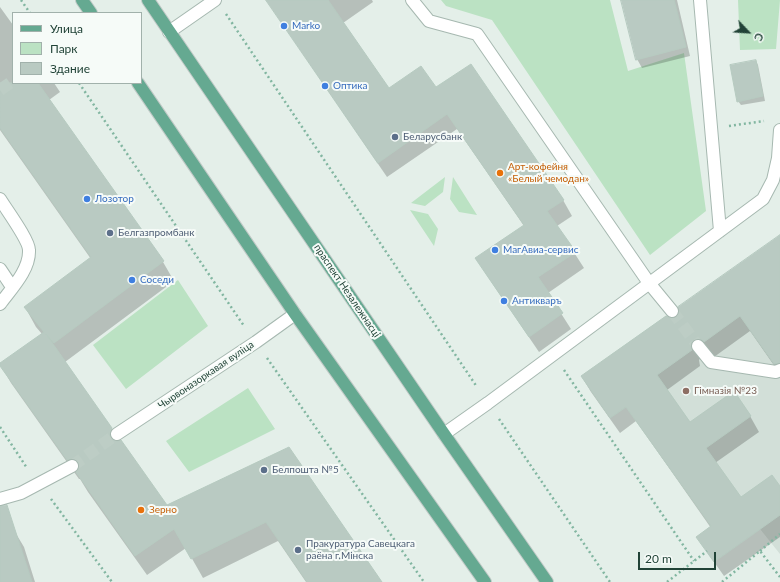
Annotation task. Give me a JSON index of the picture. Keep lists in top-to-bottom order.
{
  "streets": {
    "main road": ["праспект Незалежнасці"],
    "street": ["Чырвоназоркавая вуліца"]
  },
  "places": [
    "Marko",
    "Оптика",
    "Беларусбанк",
    "Арт-кофейня «Белый чемодан»",
    "Лозотор",
    "Белгазпромбанк",
    "МагАвиа-сервис",
    "Соседи",
    "Антикваръ",
    "Гімназія №23",
    "Белпошта №5",
    "Зерно",
    "Пракуратура Савецкага раёна г.Мінска"
  ],
  "legend": ["Улица", "Парк", "Здание"],
  "scale_bar": "20 m",
  "north": "bottom right"
}
